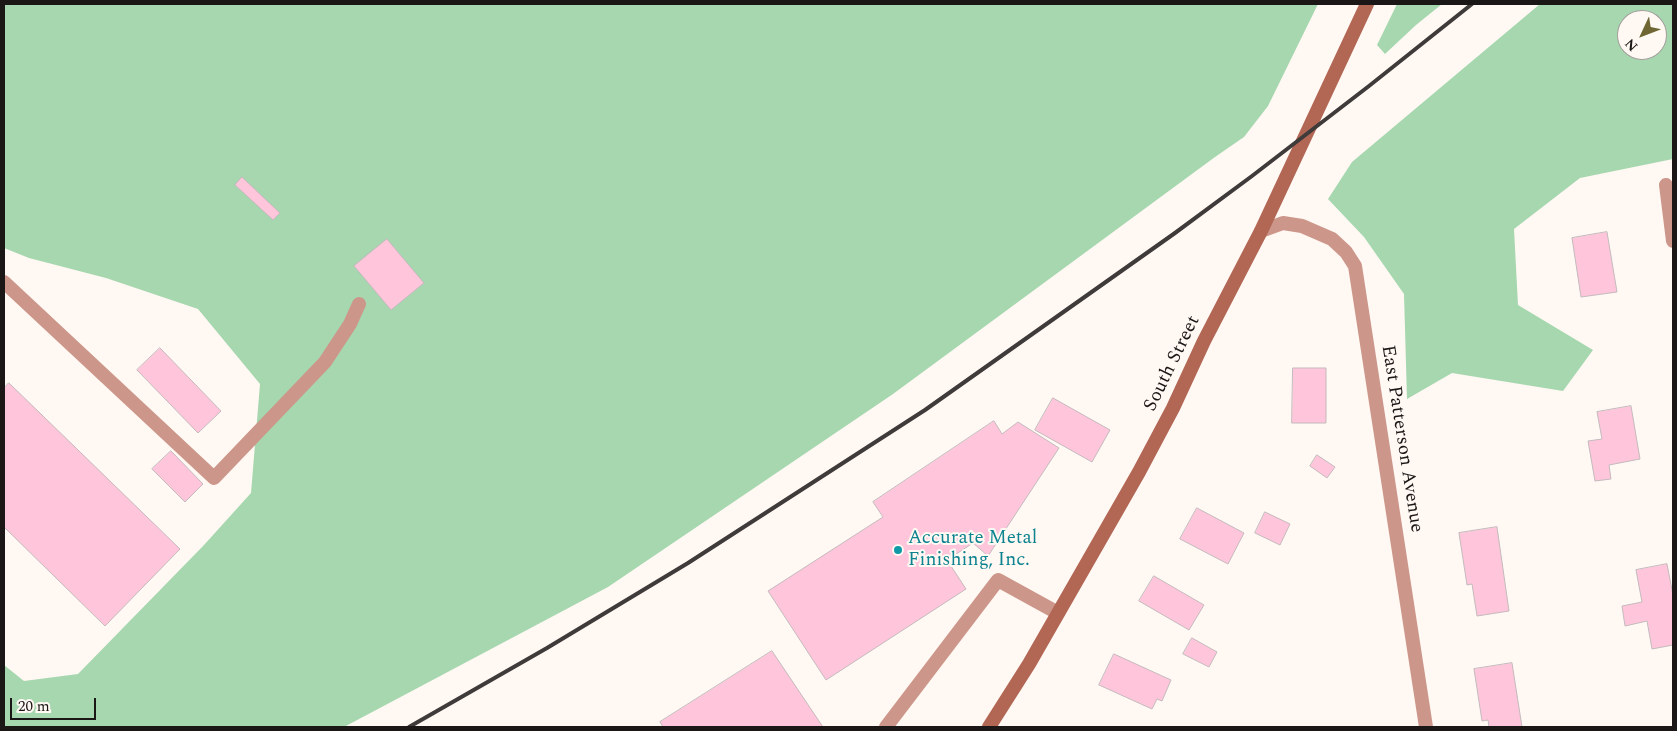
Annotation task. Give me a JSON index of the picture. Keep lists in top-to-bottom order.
{
  "streets": {
    "main road": ["South Street"],
    "street": ["East Patterson Avenue"]
  },
  "crossings": [
    ["South Street", "East Patterson Avenue"]
  ],
  "places": ["Accurate Metal Finishing, Inc."],
  "scale_bar": "20 m",
  "north": "bottom left"
}
